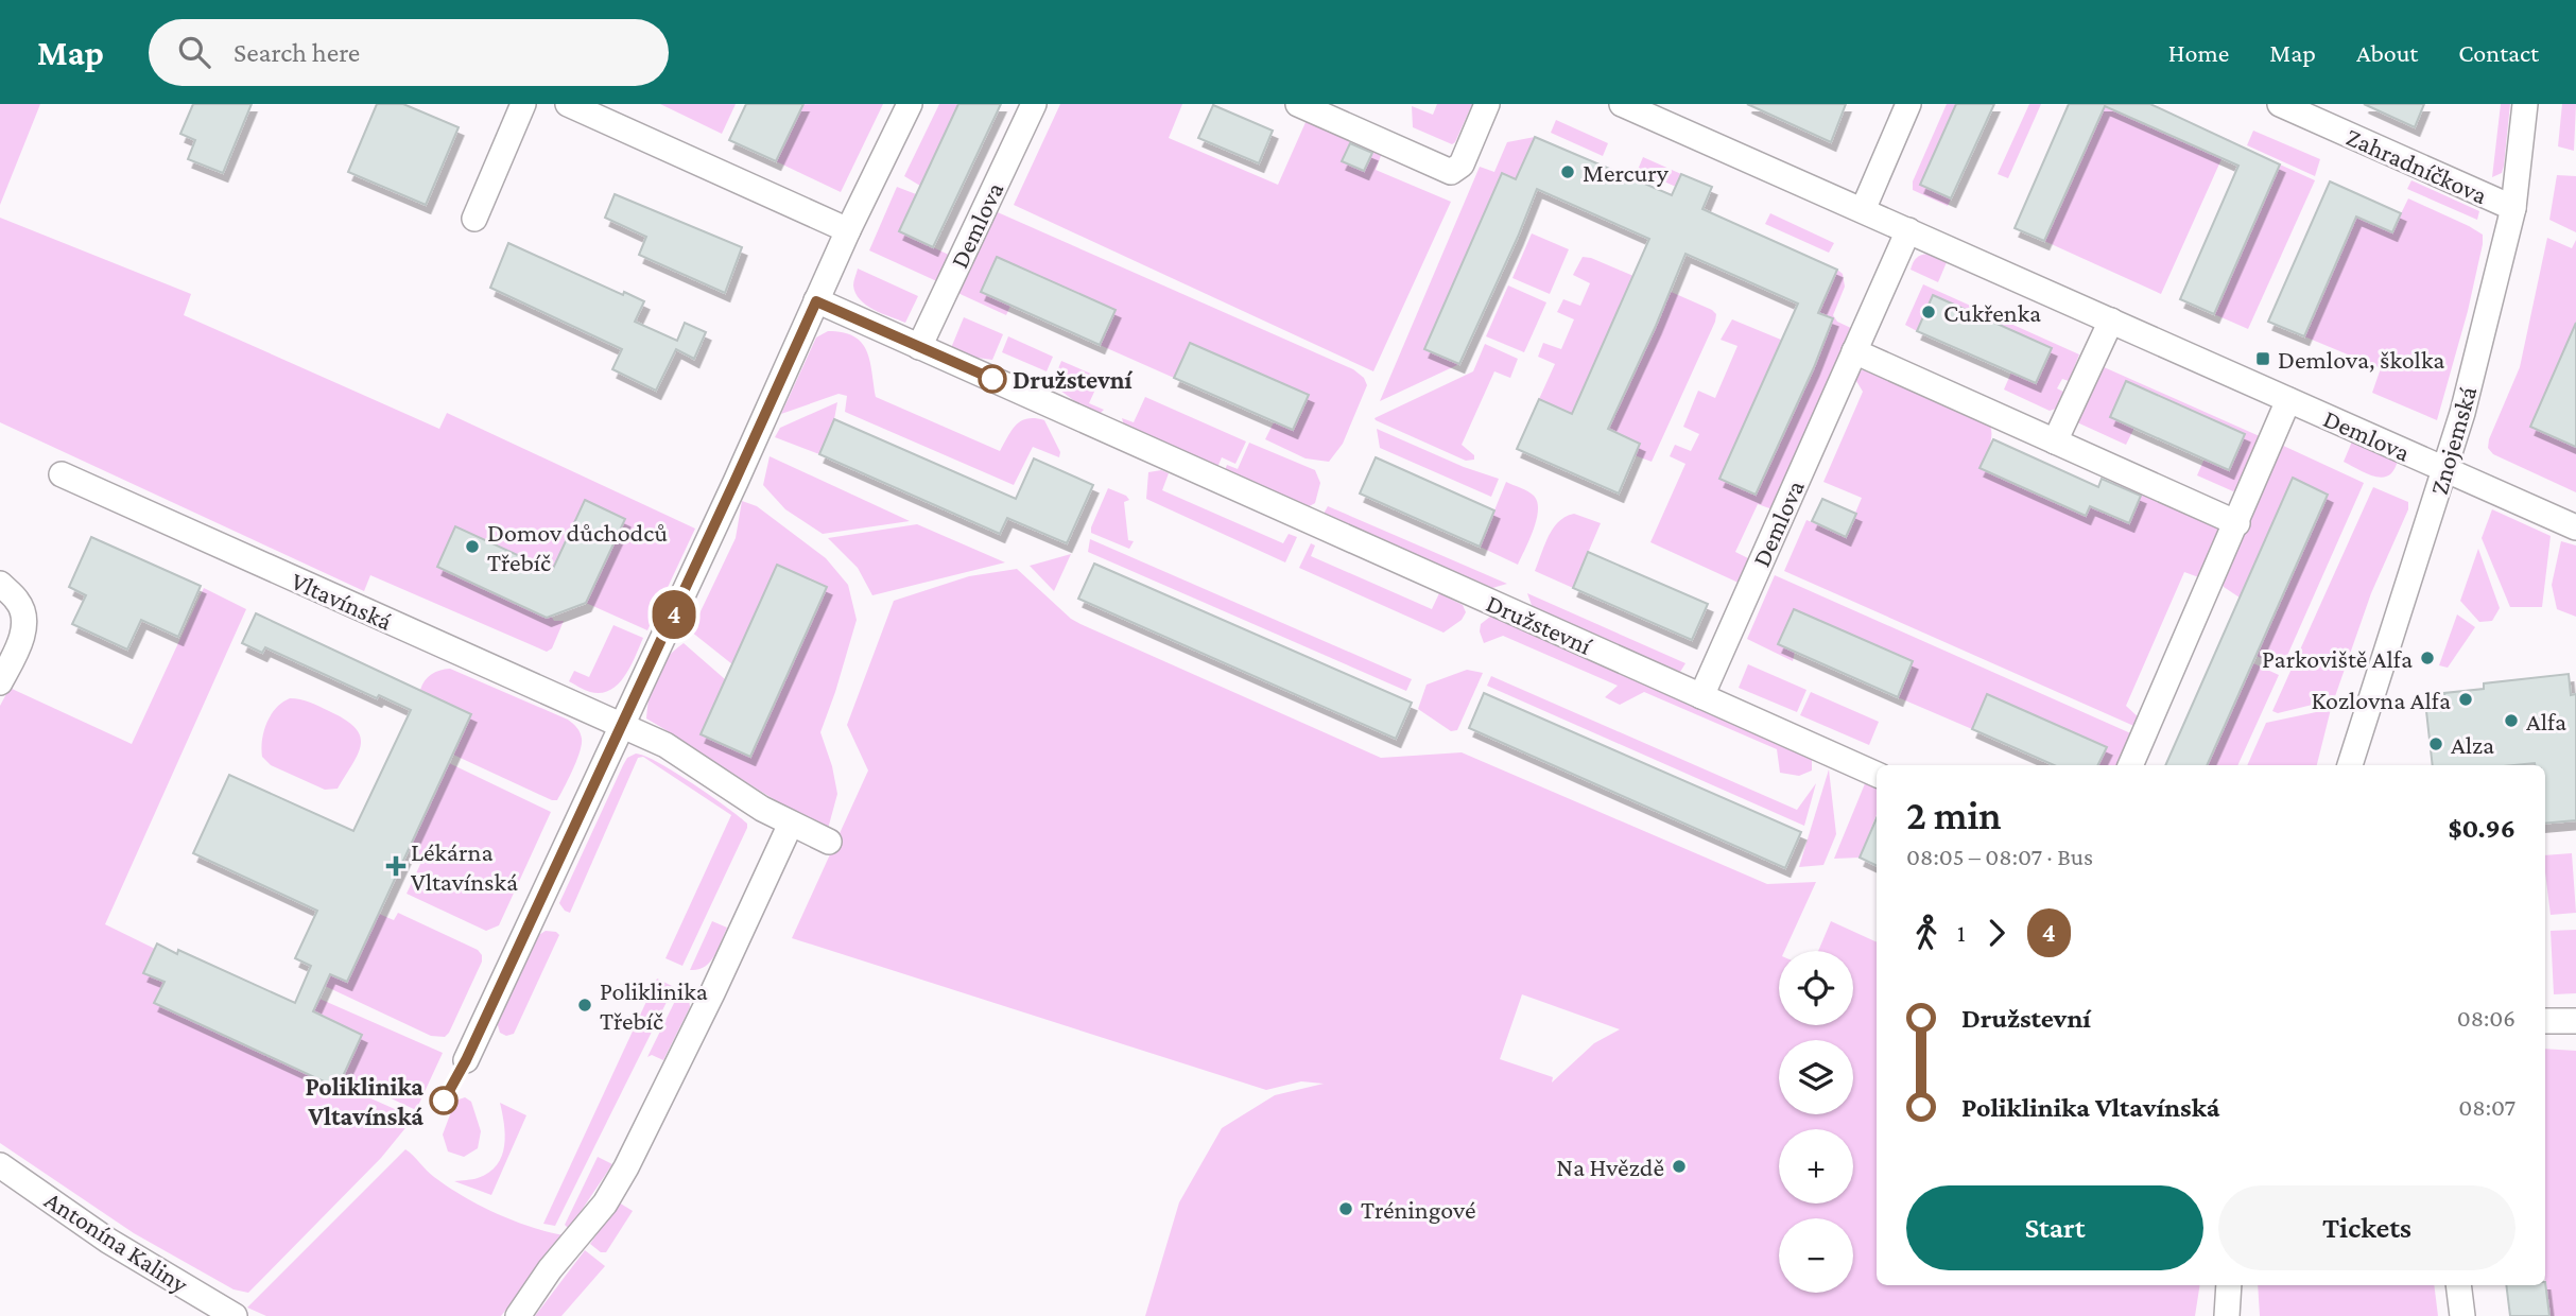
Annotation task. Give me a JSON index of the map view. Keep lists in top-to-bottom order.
{
  "streets": {
    "street": [
      "Zahradníčkova",
      "Demlova",
      "Znojemská",
      "Vltavínská",
      "Družstevní",
      "Antonína Kaliny"
    ]
  },
  "crossings": [
    ["Zahradníčkova", "Znojemská"],
    ["Demlova", "Znojemská"],
    ["Demlova", "Družstevní"]
  ],
  "places": {
    "other": [
      "Mercury",
      "Cukřenka",
      "Družstevní",
      "Domov důchodců Třebíč",
      "Parkoviště Alfa",
      "Kozlovna Alfa",
      "Alfa",
      "Alza",
      "Poliklinika Třebíč",
      "Poliklinika Vltavínská",
      "Na Hvězdě",
      "Tréningové"
    ],
    "transit": ["Demlova, školka"],
    "health": ["Lékárna Vltavínská"]
  },
  "lines": ["bus line 4"],
  "page": {
    "header": "Map",
    "search": "Search here",
    "nav": [
      "Home",
      "Map",
      "About",
      "Contact"
    ],
    "on_map": "4",
    "heading": ["2 min", "08:05 – 08:07 · Bus", "$0.96"],
    "legs": ["1", "4"],
    "map_buttons": ["+", "−"],
    "list": [
      {
        "name": "Družstevní",
        "value": "08:06"
      },
      {
        "name": "Poliklinika Vltavínská",
        "value": "08:07"
      }
    ],
    "buttons": ["Start", "Tickets"]
  }
}
